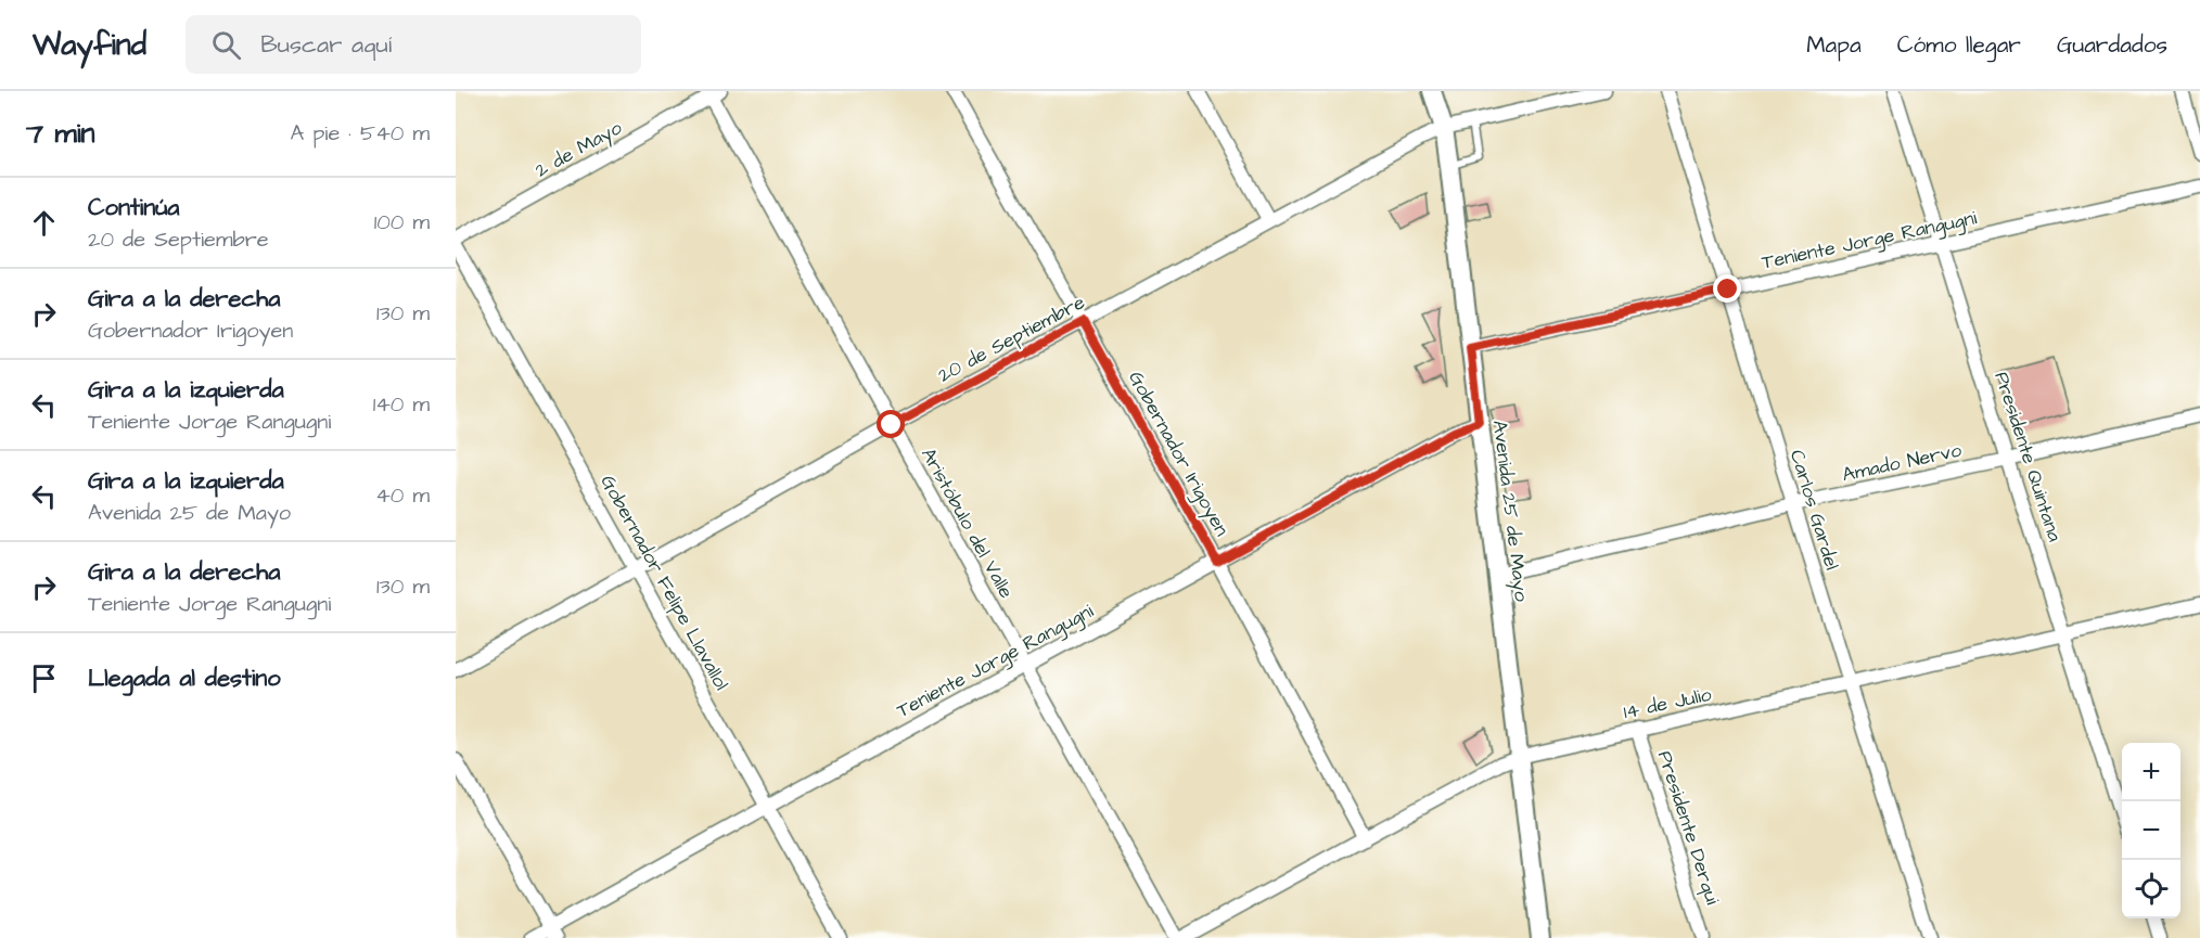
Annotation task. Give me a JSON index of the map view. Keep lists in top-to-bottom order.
{
  "streets": {
    "main road": ["Avenida 25 de Mayo"],
    "street": [
      "2 de Mayo",
      "Teniente Jorge Rangugni",
      "20 de Septiembre",
      "Gobernador Irigoyen",
      "Presidente Quintana",
      "Amado Nervo",
      "Carlos Gardel",
      "Aristóbulo del Valle",
      "Gobernador Felipe Llavallol",
      "14 de Julio",
      "Presidente Derqui"
    ]
  },
  "crossings": [
    ["2 de Mayo", "Aristóbulo del Valle"],
    ["Teniente Jorge Rangugni", "Gobernador Irigoyen"],
    ["Teniente Jorge Rangugni", "Presidente Quintana"],
    ["Teniente Jorge Rangugni", "Carlos Gardel"],
    ["Teniente Jorge Rangugni", "Avenida 25 de Mayo"],
    ["Teniente Jorge Rangugni", "Aristóbulo del Valle"],
    ["Teniente Jorge Rangugni", "Gobernador Felipe Llavallol"],
    ["20 de Septiembre", "Gobernador Irigoyen"],
    ["20 de Septiembre", "Avenida 25 de Mayo"],
    ["20 de Septiembre", "Aristóbulo del Valle"],
    ["20 de Septiembre", "Gobernador Felipe Llavallol"],
    ["Gobernador Irigoyen", "14 de Julio"],
    ["Presidente Quintana", "Amado Nervo"],
    ["Presidente Quintana", "14 de Julio"],
    ["Amado Nervo", "Carlos Gardel"],
    ["Amado Nervo", "Avenida 25 de Mayo"],
    ["Carlos Gardel", "14 de Julio"],
    ["Avenida 25 de Mayo", "14 de Julio"],
    ["14 de Julio", "Presidente Derqui"]
  ],
  "page": {
    "header": "Wayfind",
    "search": "Buscar aquí",
    "nav": ["Mapa", "Cómo llegar", "Guardados"],
    "heading": ["7 min", "A pie · 540 m"],
    "list": [
      ["Continúa", "20 de Septiembre", "100 m"],
      ["Gira a la derecha", "Gobernador Irigoyen", "130 m"],
      ["Gira a la izquierda", "Teniente Jorge Rangugni", "140 m"],
      ["Gira a la izquierda", "Avenida 25 de Mayo", "40 m"],
      ["Gira a la derecha", "Teniente Jorge Rangugni", "130 m"],
      "Llegada al destino"
    ],
    "map_buttons": ["+", "−"]
  }
}
